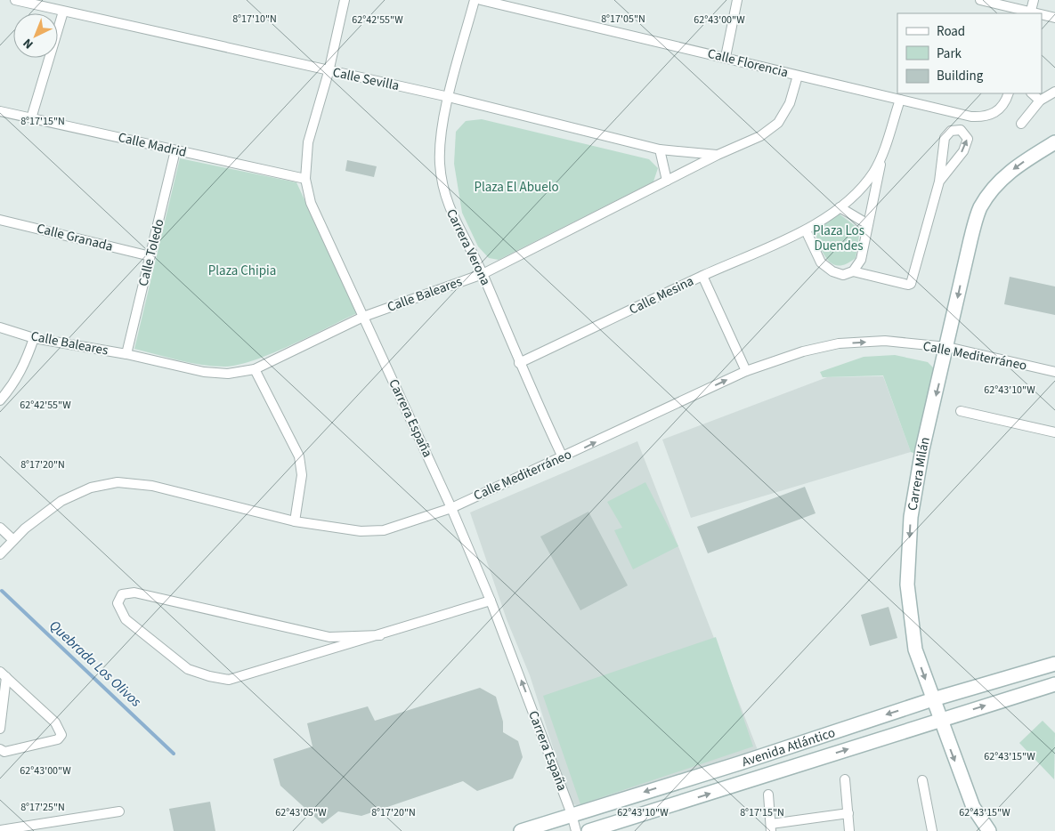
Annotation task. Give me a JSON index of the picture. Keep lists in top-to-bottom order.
{
  "streets": {
    "main road": ["Carrera Milán", "Avenida Atlántico"],
    "street": [
      "Calle Florencia",
      "Calle Sevilla",
      "Calle Madrid",
      "Calle Granada",
      "Carrera Verona",
      "Calle Toledo",
      "Calle Baleares",
      "Calle Mesina",
      "Calle Mediterráneo",
      "Carrera España"
    ]
  },
  "crossings": [
    ["Calle Florencia", "Calle Baleares"],
    ["Calle Florencia", "Calle Mesina"],
    ["Calle Sevilla", "Carrera Verona"],
    ["Calle Sevilla", "Calle Baleares"],
    ["Calle Sevilla", "Carrera España"],
    ["Calle Madrid", "Calle Toledo"],
    ["Calle Madrid", "Carrera España"],
    ["Calle Granada", "Calle Toledo"],
    ["Carrera Verona", "Calle Baleares"],
    ["Carrera Verona", "Calle Mesina"],
    ["Carrera Verona", "Calle Mediterráneo"],
    ["Calle Toledo", "Calle Baleares"],
    ["Calle Baleares", "Carrera España"],
    ["Calle Mediterráneo", "Carrera España"],
    ["Calle Mediterráneo", "Carrera Milán"],
    ["Carrera España", "Avenida Atlántico"],
    ["Carrera Milán", "Avenida Atlántico"]
  ],
  "one_way": ["Calle Mediterráneo", "Carrera Milán"],
  "water": ["Quebrada Los Olivos"],
  "parks": ["Plaza El Abuelo", "Plaza Los Duendes", "Plaza Chipia"],
  "legend": ["Road", "Park", "Building"],
  "north": "bottom left",
  "coordinates": [
    "8°17'10\"N",
    "8°17'05\"N",
    "62°42'55\"W",
    "62°43'00\"W",
    "8°17'15\"N",
    "62°43'10\"W",
    "8°17'20\"N",
    "62°43'15\"W",
    "8°17'25\"N",
    "62°43'05\"W"
  ]
}
